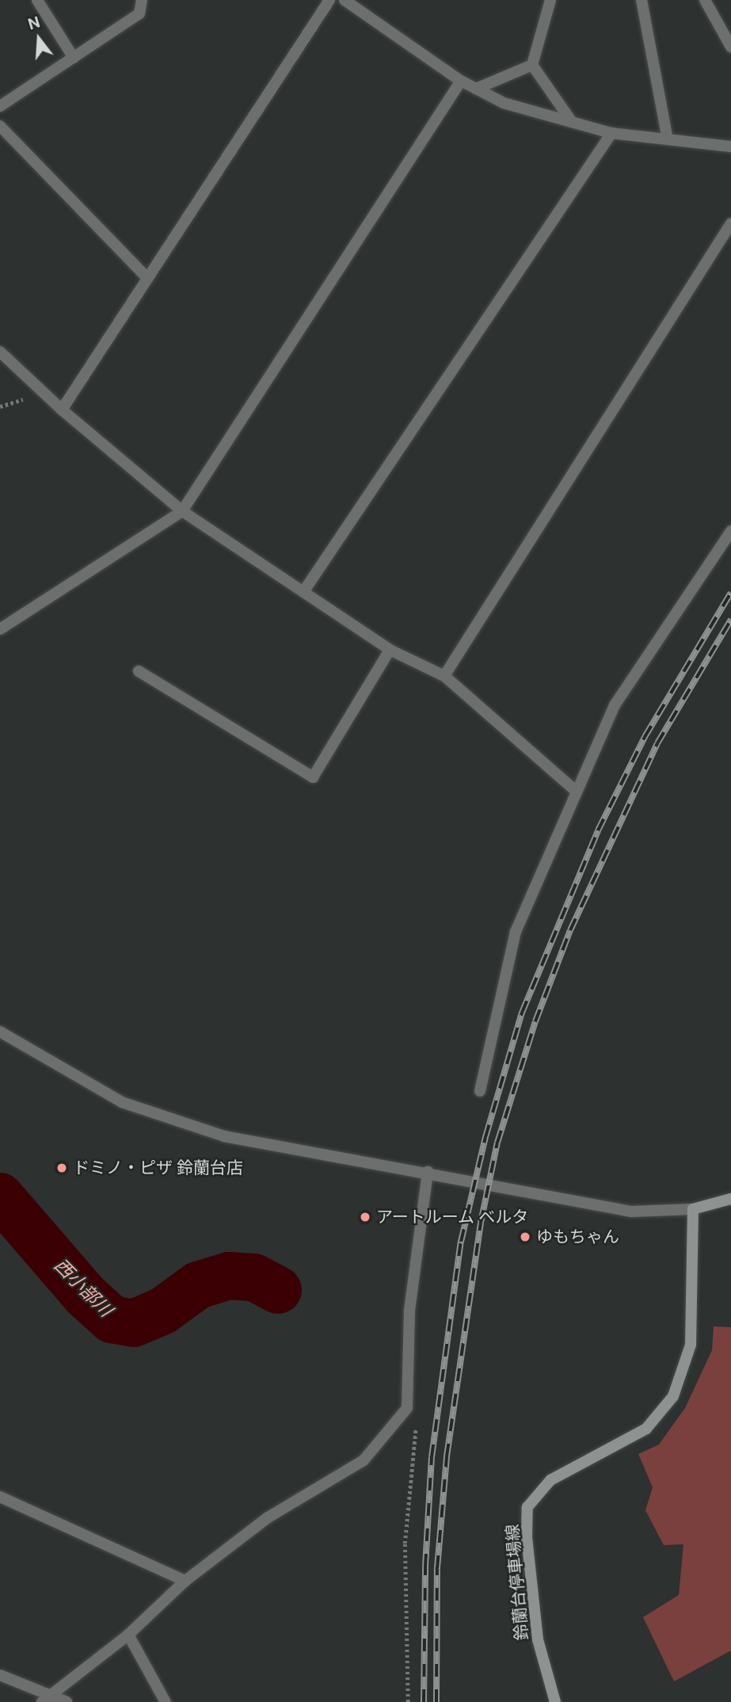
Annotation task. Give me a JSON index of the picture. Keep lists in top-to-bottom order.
{
  "streets": {
    "main road": ["鈴蘭台停車場線"]
  },
  "water": ["西小部川"],
  "places": ["ドミノ・ピザ 鈴蘭台店", "アートルーム ベルタ", "ゆもちゃん"],
  "north": "top"
}
